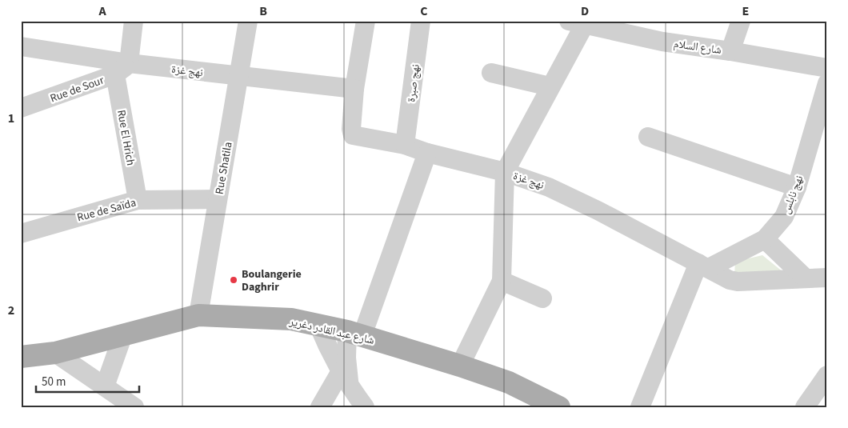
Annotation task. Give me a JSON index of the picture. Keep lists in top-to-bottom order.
{
  "streets": {
    "main road": ["شارع عبد القادر دغرير"],
    "street": [
      "شارع السلام",
      "نهج غزة",
      "نهج صبرة",
      "Rue de Sour",
      "Rue El Hrich",
      "Rue Shatila",
      "نهج نابلس",
      "Rue de Saïda"
    ]
  },
  "crossings": [
    ["نهج غزة", "نهج صبرة"],
    ["نهج غزة", "Rue de Sour"],
    ["نهج غزة", "Rue El Hrich"],
    ["نهج غزة", "Rue Shatila"],
    ["نهج غزة", "نهج نابلس"],
    ["Rue de Sour", "Rue El Hrich"],
    ["Rue El Hrich", "Rue de Saïda"],
    ["Rue Shatila", "Rue de Saïda"],
    ["Rue Shatila", "شارع عبد القادر دغرير"]
  ],
  "places": ["Boulangerie Daghrir"],
  "scale_bar": "50 m",
  "grid": {
    "columns": [
      "A",
      "B",
      "C",
      "D",
      "E"
    ],
    "rows": ["1", "2"]
  }
}
